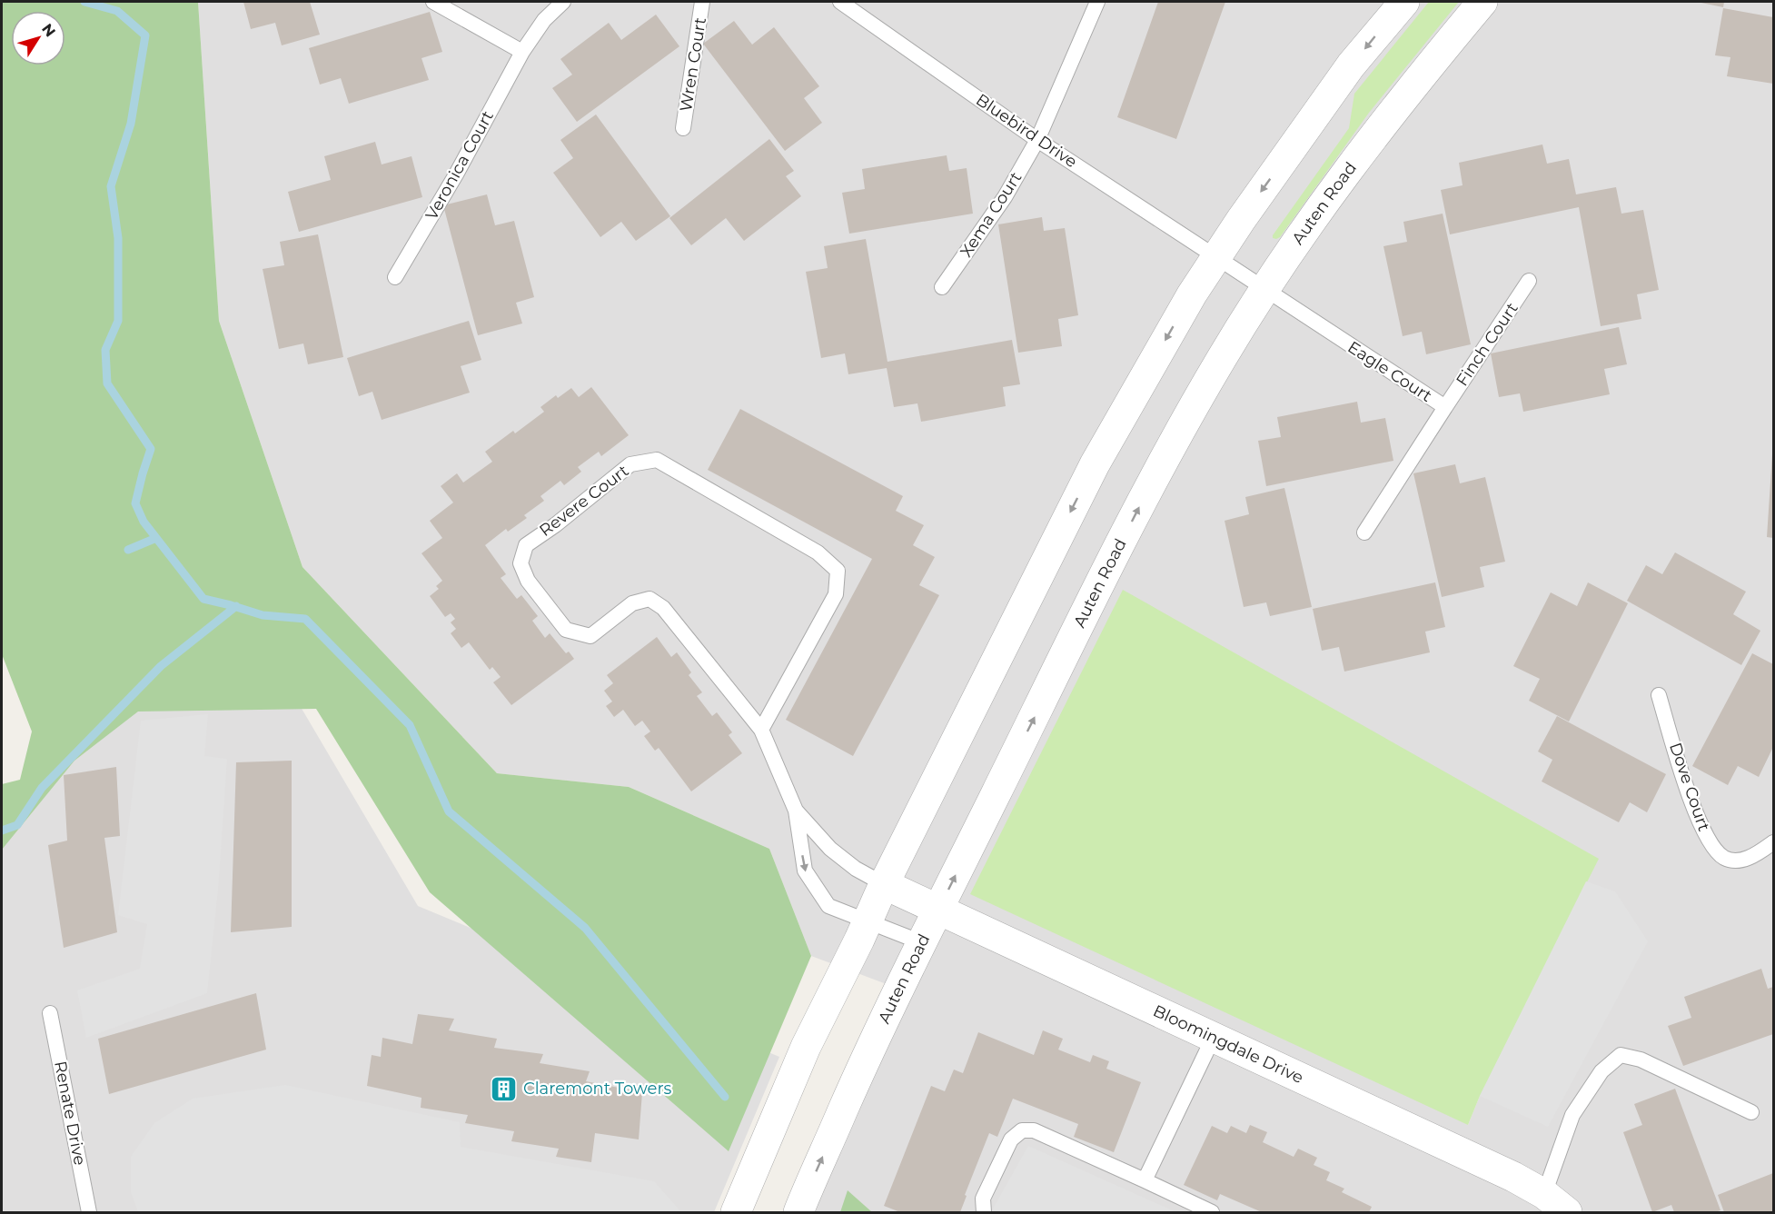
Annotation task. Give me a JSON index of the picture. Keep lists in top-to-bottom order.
{
  "streets": {
    "street": ["Auten Road", "Bloomingdale Drive"],
    "lane": [
      "Wren Court",
      "Bluebird Drive",
      "Veronica Court",
      "Xema Court",
      "Finch Court",
      "Eagle Court",
      "Revere Court",
      "Dove Court",
      "Renate Drive"
    ]
  },
  "crossings": [
    ["Bluebird Drive", "Auten Road"],
    ["Bluebird Drive", "Xema Court"],
    ["Bluebird Drive", "Eagle Court"],
    ["Auten Road", "Eagle Court"],
    ["Auten Road", "Revere Court"],
    ["Auten Road", "Bloomingdale Drive"],
    ["Finch Court", "Eagle Court"],
    ["Revere Court", "Bloomingdale Drive"]
  ],
  "places": {
    "building": ["Claremont Towers"]
  },
  "north": "top right"
}
